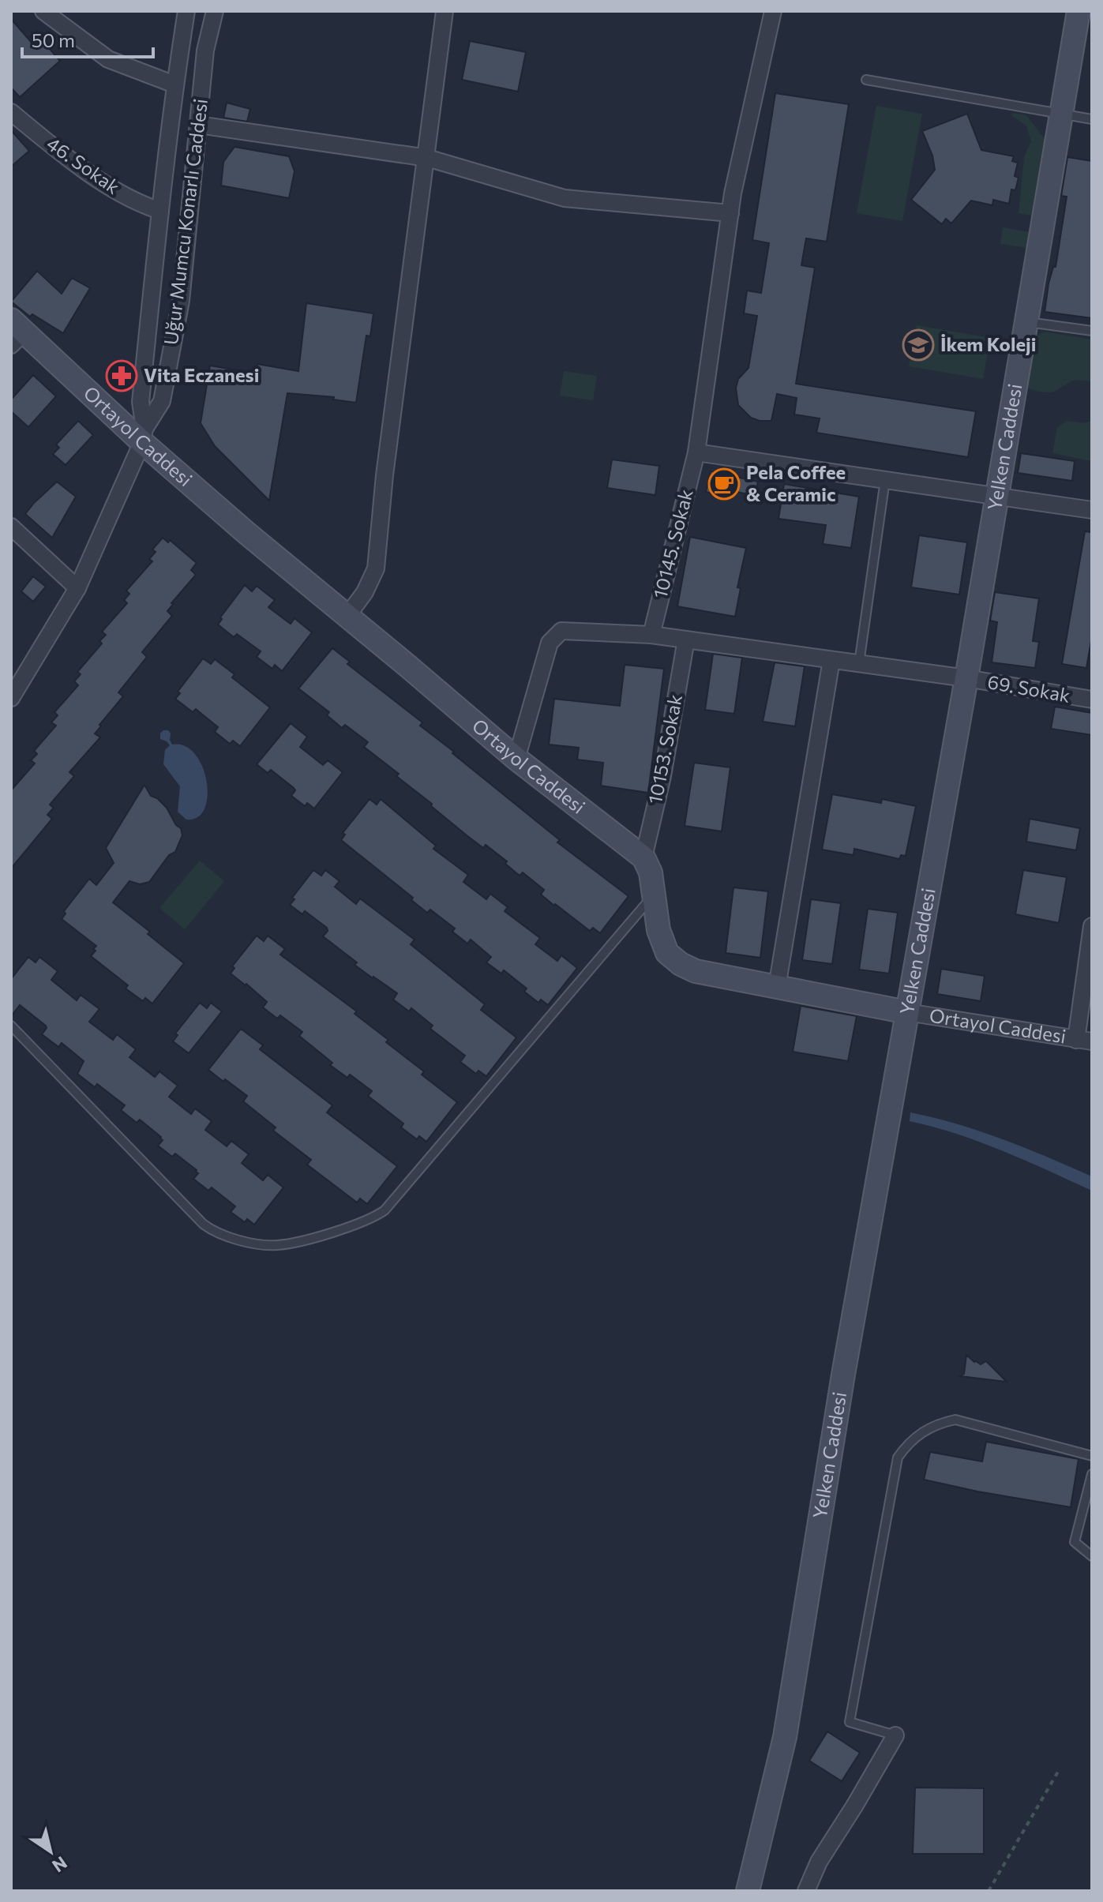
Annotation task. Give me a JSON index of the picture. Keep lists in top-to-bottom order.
{
  "streets": {
    "street": [
      "46. Sokak",
      "Uğur Mumcu Konarlı Caddesi",
      "Ortayol Caddesi",
      "Yelken Caddesi",
      "10145. Sokak",
      "69. Sokak",
      "10153. Sokak"
    ]
  },
  "crossings": [
    ["46. Sokak", "Uğur Mumcu Konarlı Caddesi"],
    ["Uğur Mumcu Konarlı Caddesi", "Ortayol Caddesi"],
    ["Ortayol Caddesi", "Yelken Caddesi"],
    ["Ortayol Caddesi", "69. Sokak"],
    ["Ortayol Caddesi", "10153. Sokak"],
    ["Yelken Caddesi", "69. Sokak"],
    ["10145. Sokak", "69. Sokak"],
    ["69. Sokak", "10153. Sokak"]
  ],
  "places": {
    "school or university": ["İkem Koleji"],
    "pharmacy": ["Vita Eczanesi"],
    "cafe": ["Pela Coffee & Ceramic"]
  },
  "scale_bar": "50 m",
  "north": "bottom right"
}
